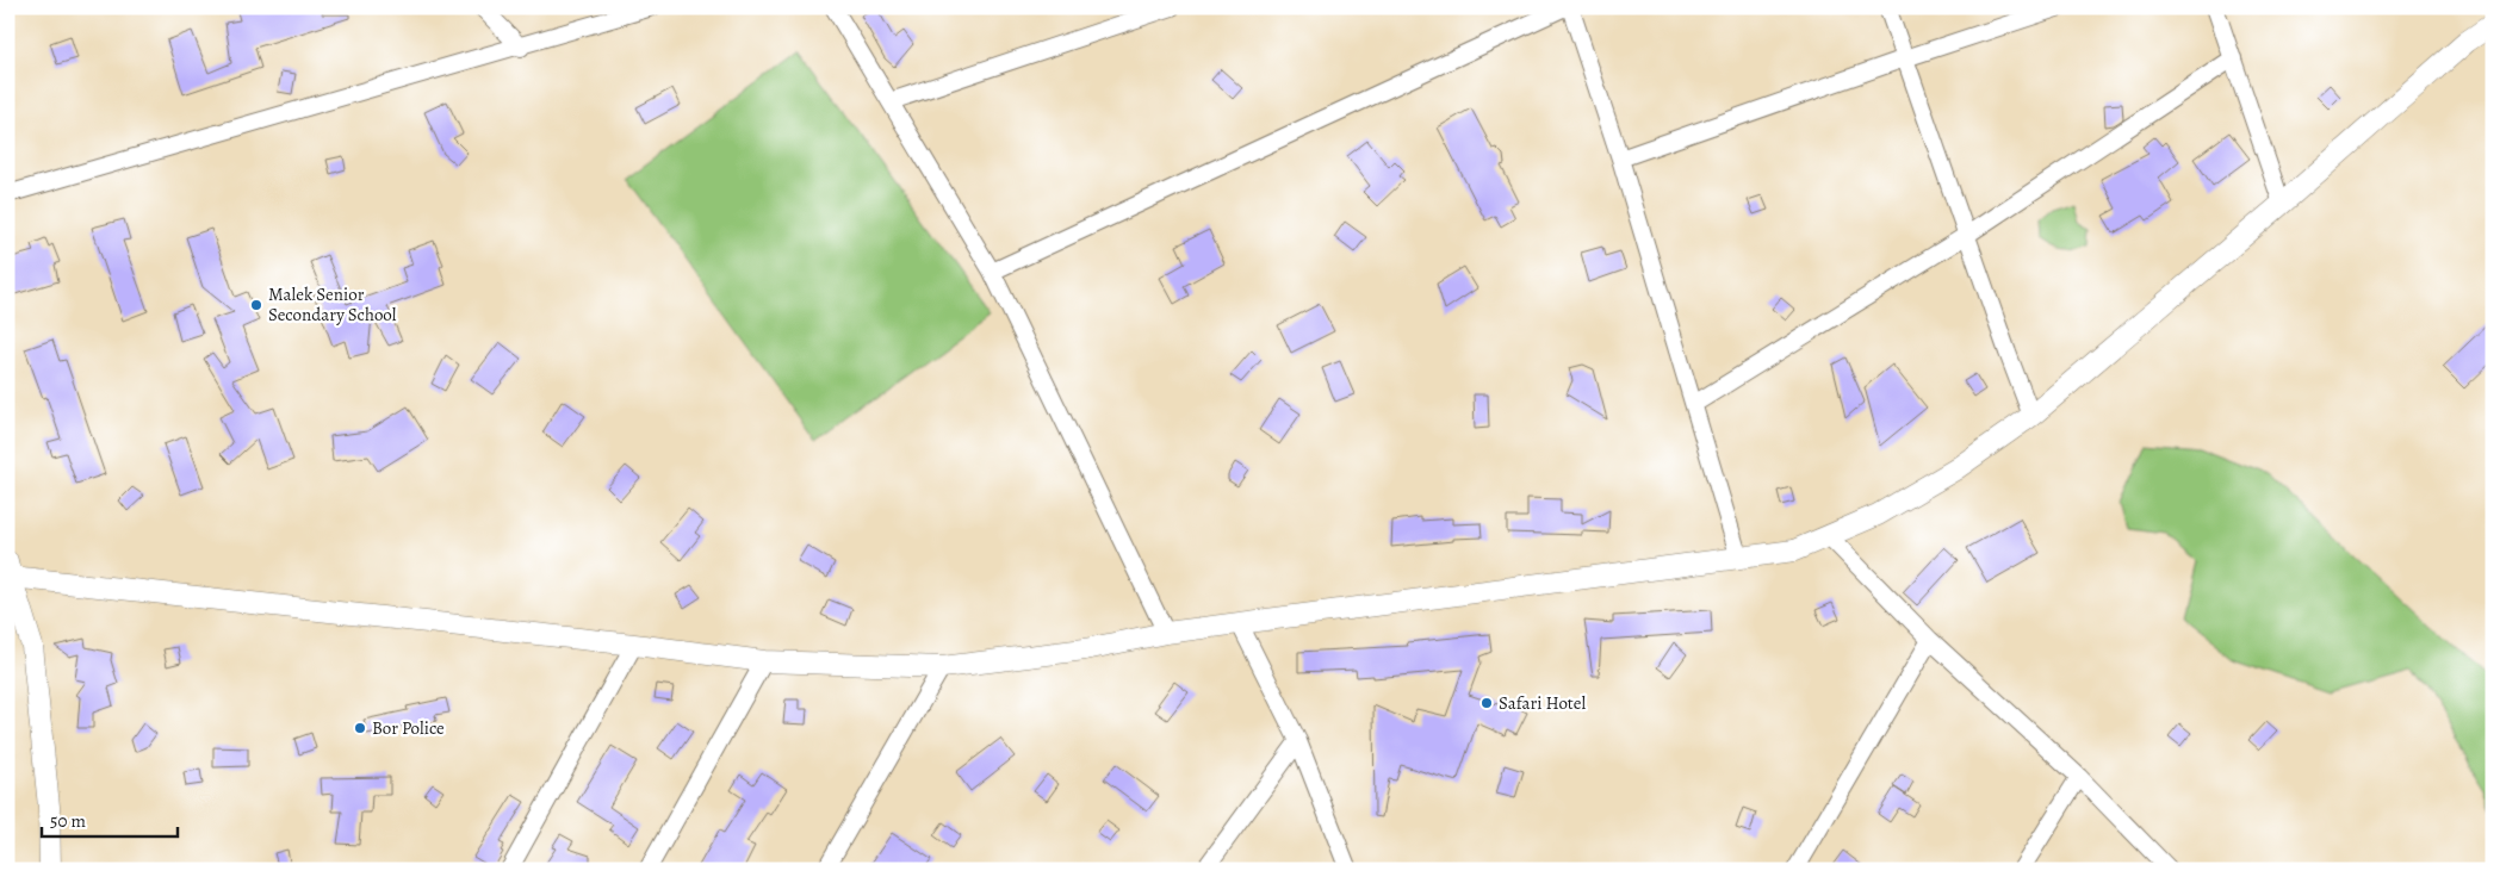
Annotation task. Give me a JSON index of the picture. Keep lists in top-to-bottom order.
{
  "places": ["Malek Senior Secondary School", "Safari Hotel", "Bor Police"],
  "scale_bar": "50 m"
}
